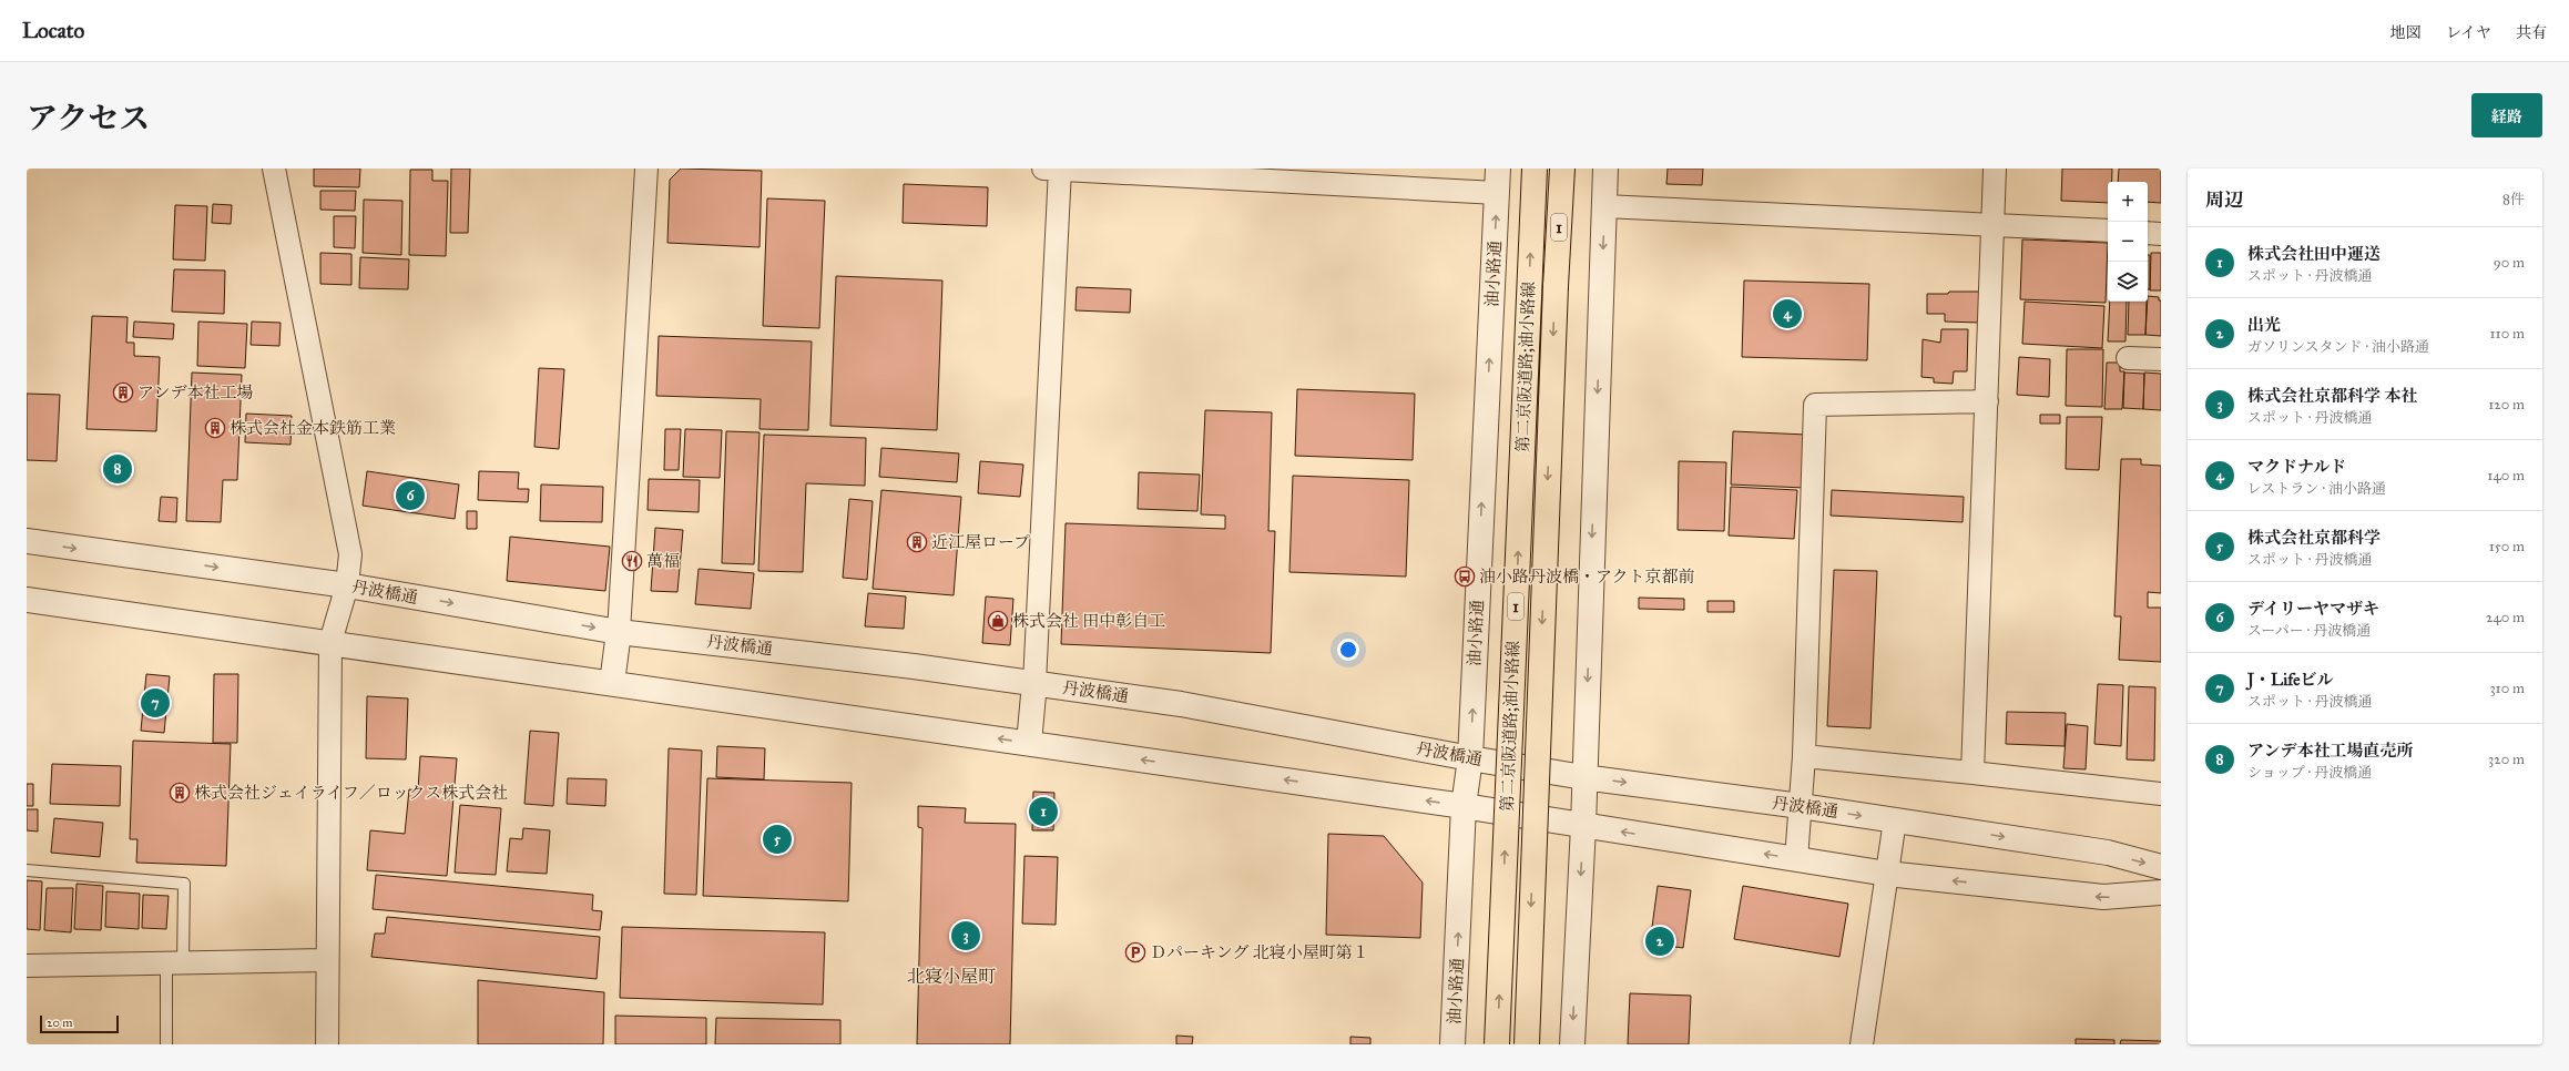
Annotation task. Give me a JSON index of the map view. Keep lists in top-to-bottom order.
{
  "streets": {
    "highway": ["1", "第二京阪道路;油小路線"],
    "street": ["油小路通", "丹波橋通"]
  },
  "crossings": [
    ["油小路通", "丹波橋通"]
  ],
  "districts": ["北寝小屋町"],
  "places": {
    "building": [
      "アンデ本社工場",
      "株式会社金本鉄筋工業",
      "近江屋ロープ",
      "株式会社ジェイライフ／ロックス株式会社"
    ],
    "restaurant": ["萬福"],
    "bus stop": ["油小路丹波橋・アクト京都前"],
    "shop": ["株式会社 田中彰自工"],
    "parking": ["Ｄパーキング 北寝小屋町第１"]
  },
  "scale_bar": "20 m",
  "page": {
    "header": "Locato",
    "nav": ["地図", "レイヤ", "共有"],
    "title": "アクセス",
    "buttons": "経路",
    "heading": ["周辺", "8件"],
    "map_buttons": ["+", "−"],
    "list": [
      {
        "mark": "1",
        "name": "株式会社田中運送",
        "note": "スポット · 丹波橋通",
        "value": "90 m"
      },
      {
        "mark": "2",
        "name": "出光",
        "note": "ガソリンスタンド · 油小路通",
        "value": "110 m"
      },
      {
        "mark": "3",
        "name": "株式会社京都科学 本社",
        "note": "スポット · 丹波橋通",
        "value": "120 m"
      },
      {
        "mark": "4",
        "name": "マクドナルド",
        "note": "レストラン · 油小路通",
        "value": "140 m"
      },
      {
        "mark": "5",
        "name": "株式会社京都科学",
        "note": "スポット · 丹波橋通",
        "value": "150 m"
      },
      {
        "mark": "6",
        "name": "デイリーヤマザキ",
        "note": "スーパー · 丹波橋通",
        "value": "240 m"
      },
      {
        "mark": "7",
        "name": "J・Lifeビル",
        "note": "スポット · 丹波橋通",
        "value": "310 m"
      },
      {
        "mark": "8",
        "name": "アンデ本社工場直売所",
        "note": "ショップ · 丹波橋通",
        "value": "320 m"
      }
    ],
    "pins": [
      "4",
      "8",
      "6",
      "7",
      "1",
      "5",
      "3",
      "2"
    ],
    "scale": "20 m"
  }
}
